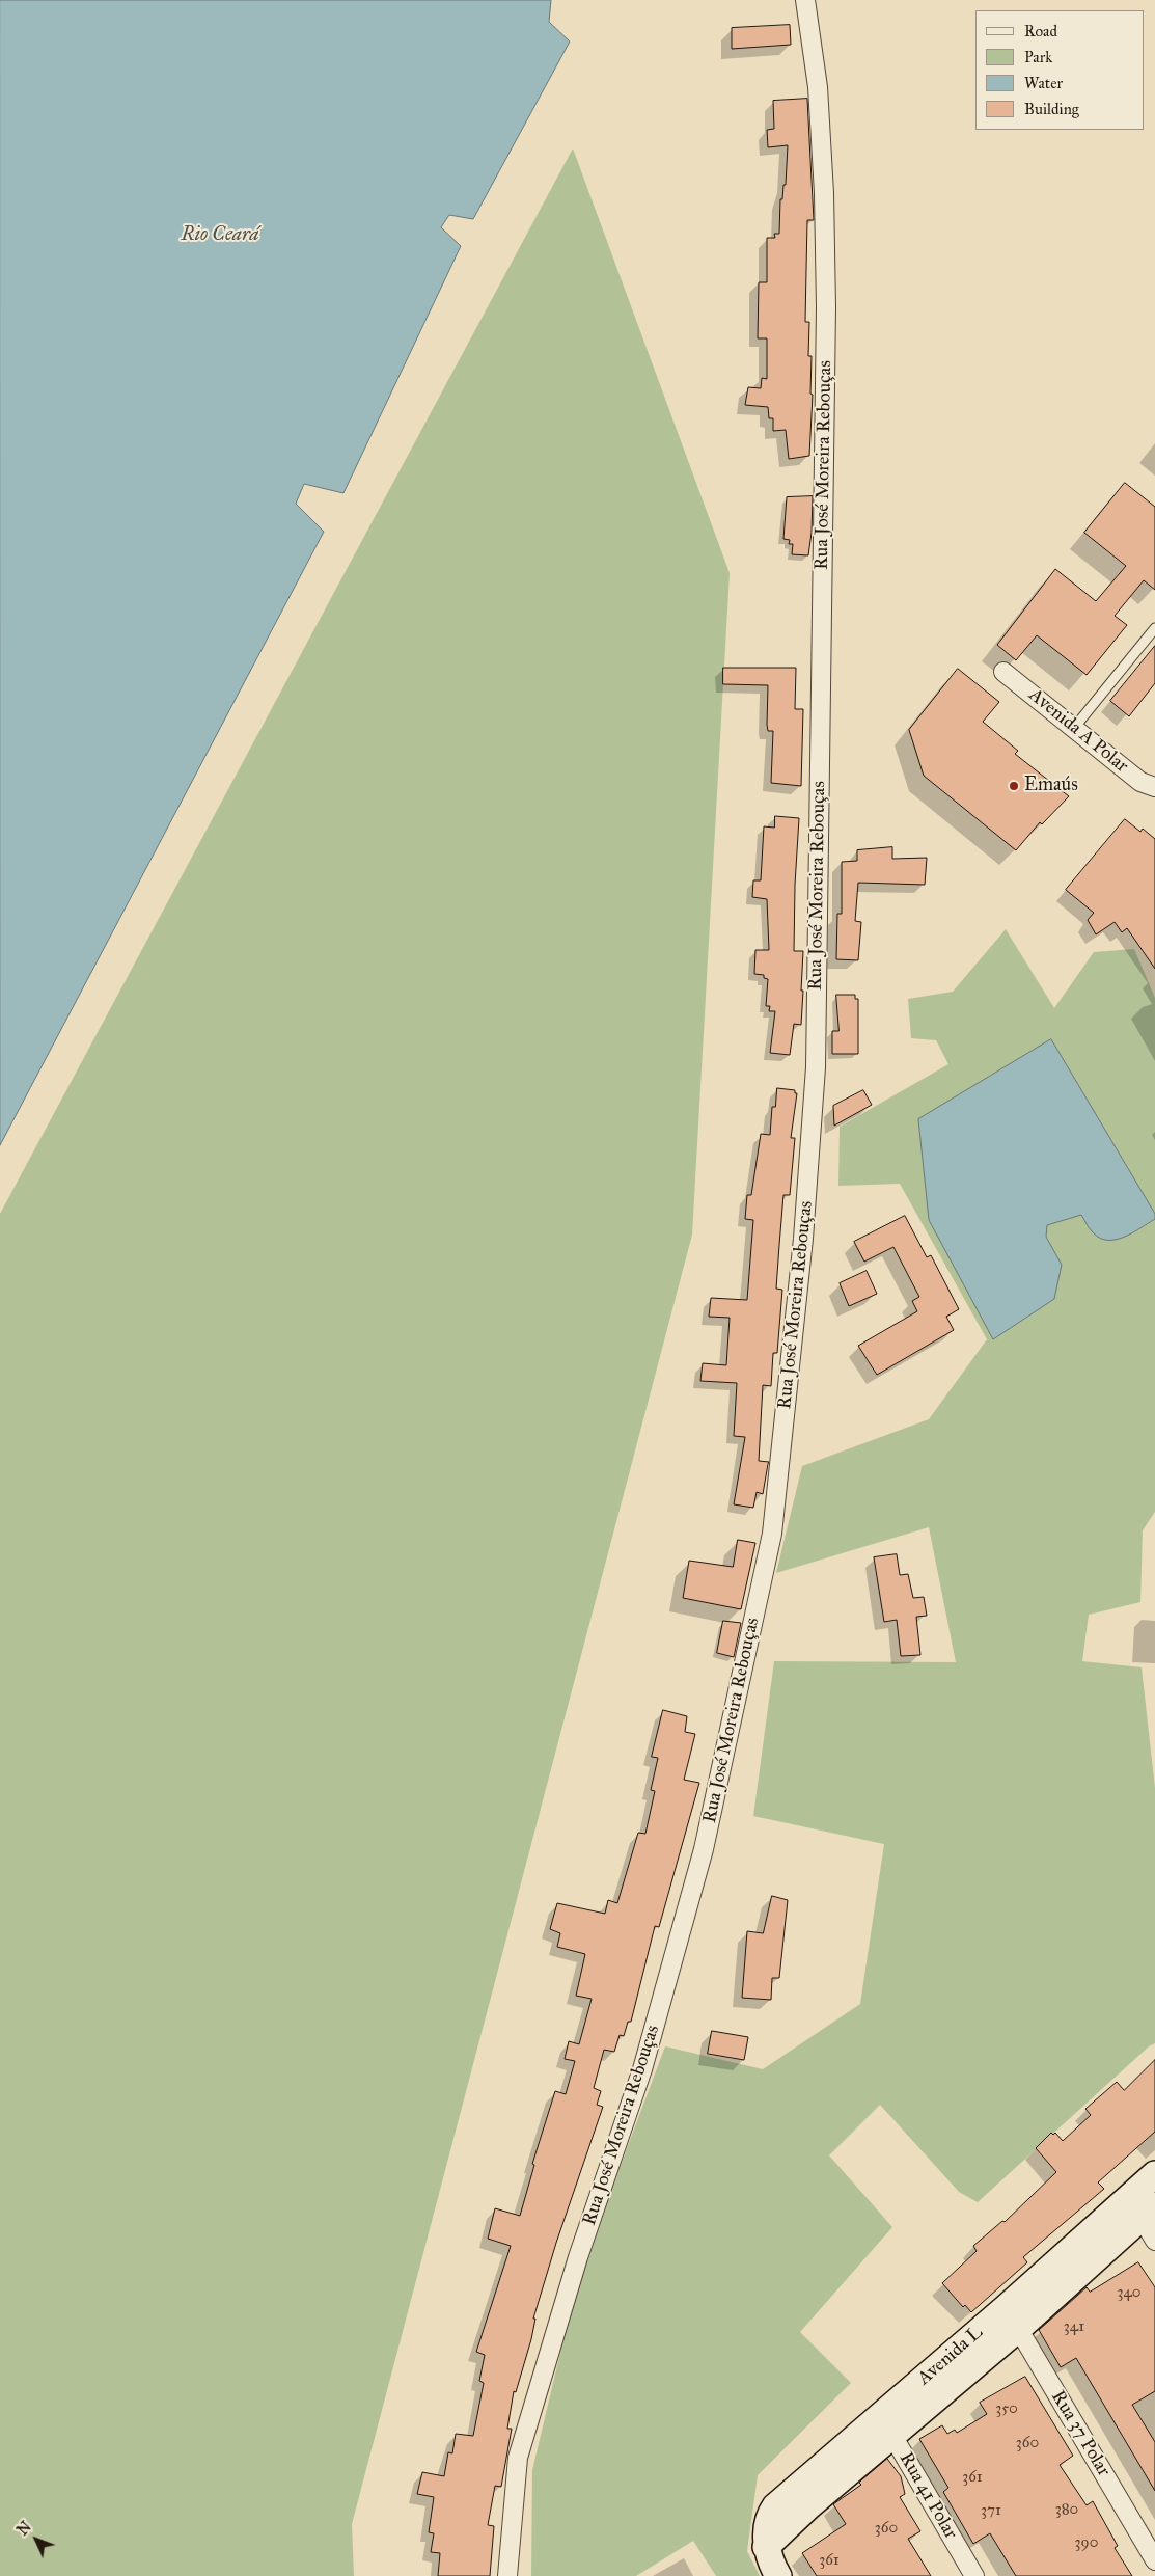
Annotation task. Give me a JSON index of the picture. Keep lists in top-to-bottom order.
{
  "streets": {
    "street": [
      "Rua José Moreira Rebouças",
      "Avenida A Polar",
      "Avenida L",
      "Rua 37 Polar",
      "Rua 41 Polar"
    ]
  },
  "crossings": [
    ["Avenida L", "Rua 37 Polar"],
    ["Avenida L", "Rua 41 Polar"]
  ],
  "water": ["Rio Ceará"],
  "places": ["Emaús"],
  "house_numbers": [
    "340",
    "341",
    "350",
    "360",
    "361",
    "380",
    "371",
    "360",
    "390",
    "361"
  ],
  "legend": [
    "Road",
    "Park",
    "Water",
    "Building"
  ],
  "north": "top left"
}
